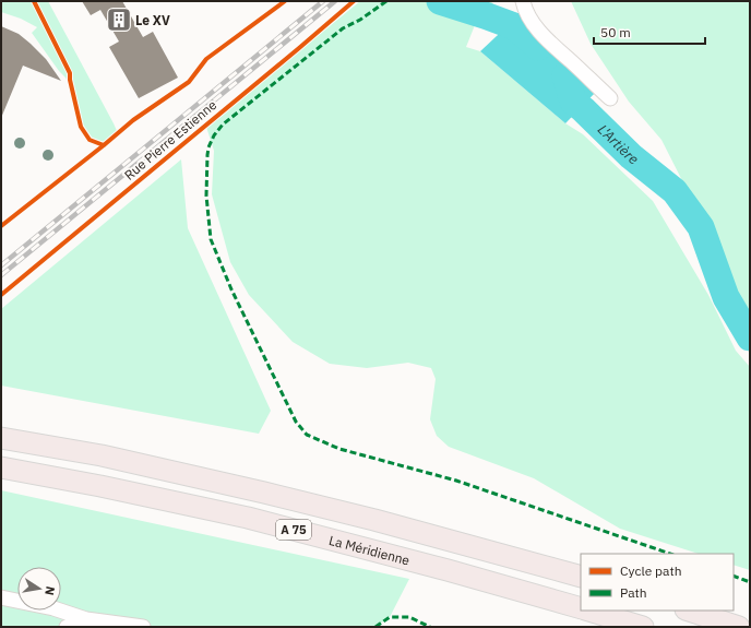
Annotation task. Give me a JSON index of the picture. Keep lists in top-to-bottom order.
{
  "streets": {
    "highway": ["A 75", "La Méridienne"],
    "cycle path": ["Rue Pierre Estienne"]
  },
  "water": ["L'Artière"],
  "places": {
    "building": ["Le XV"]
  },
  "legend": ["Cycle path", "Path"],
  "scale_bar": "50 m",
  "north": "right"
}
